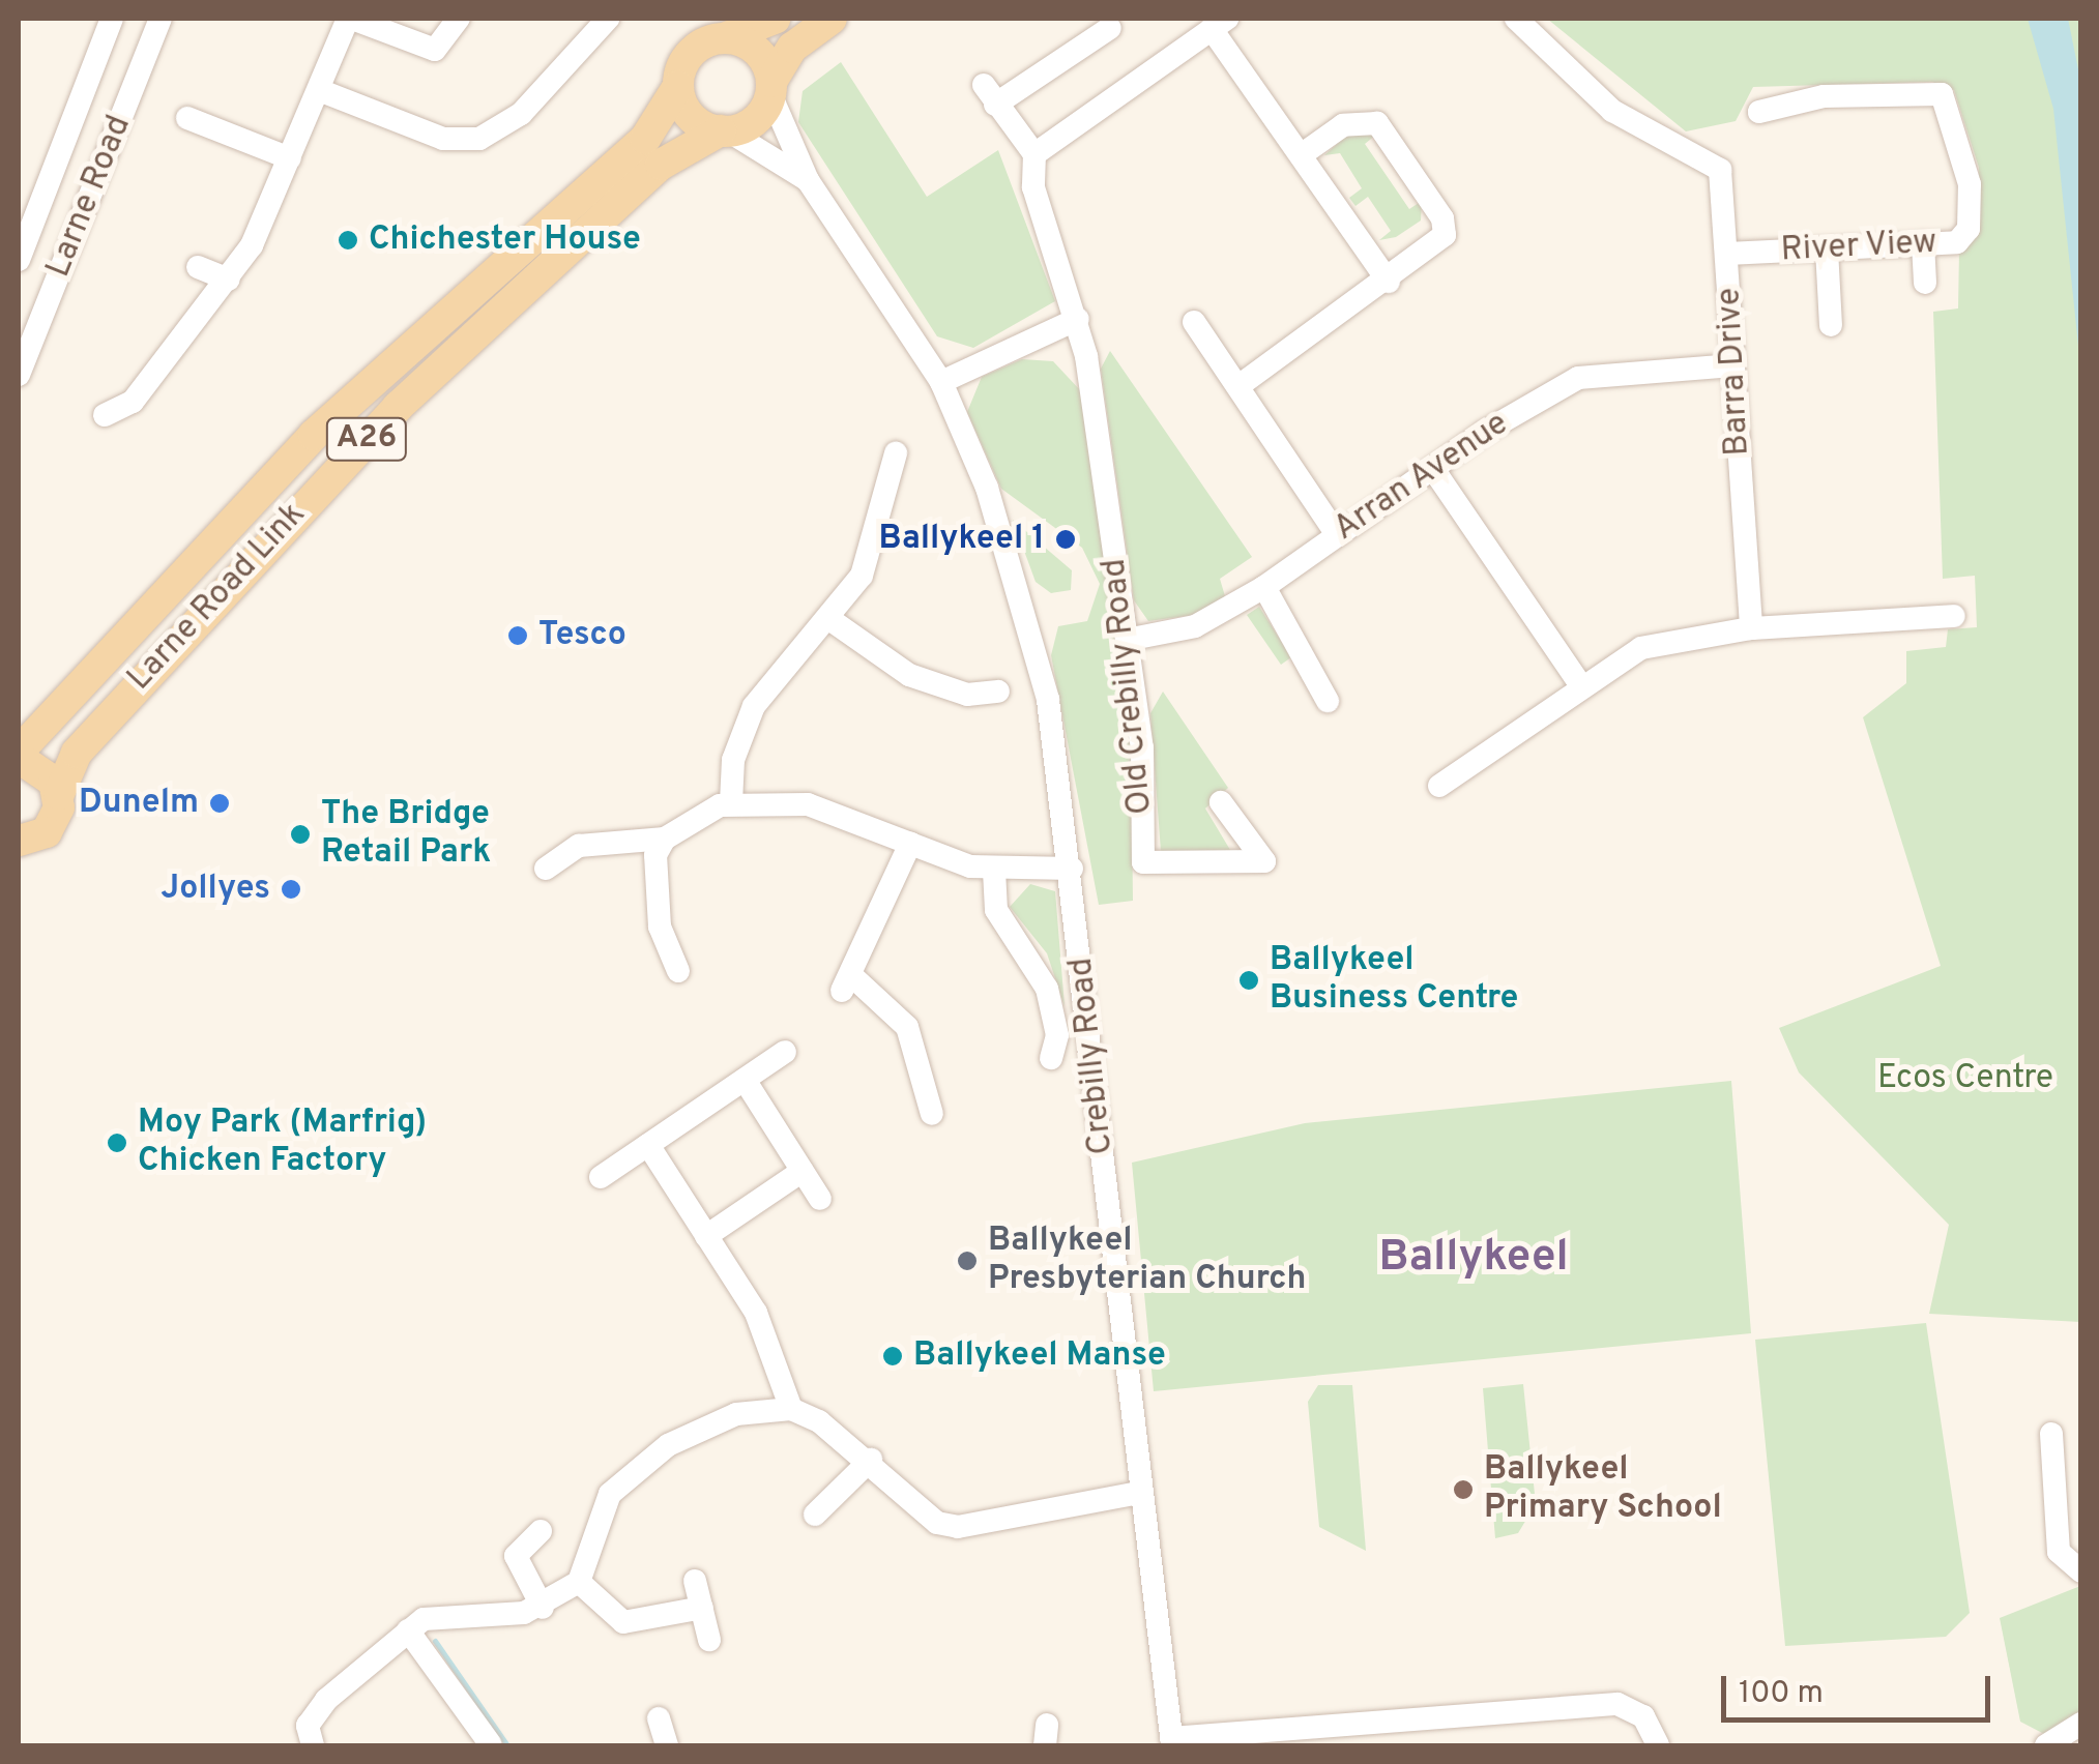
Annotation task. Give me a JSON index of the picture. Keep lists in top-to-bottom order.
{
  "streets": {
    "main road": ["A26", "Larne Road Link"],
    "street": [
      "Larne Road",
      "River View",
      "Barra Drive",
      "Arran Avenue",
      "Old Crebilly Road",
      "Crebilly Road"
    ]
  },
  "crossings": [
    ["River View", "Barra Drive"],
    ["Barra Drive", "Arran Avenue"],
    ["A26", "Larne Road Link"],
    ["A26", "Crebilly Road"],
    ["Arran Avenue", "Old Crebilly Road"],
    ["Larne Road Link", "Crebilly Road"]
  ],
  "districts": ["Ballykeel"],
  "parks": ["Ecos Centre"],
  "places": [
    "Chichester House",
    "Ballykeel 1",
    "Tesco",
    "Dunelm",
    "The Bridge Retail Park",
    "Jollyes",
    "Ballykeel Business Centre",
    "Moy Park (Marfrig) Chicken Factory",
    "Ballykeel Presbyterian Church",
    "Ballykeel Manse",
    "Ballykeel Primary School"
  ],
  "scale_bar": "100 m"
}
